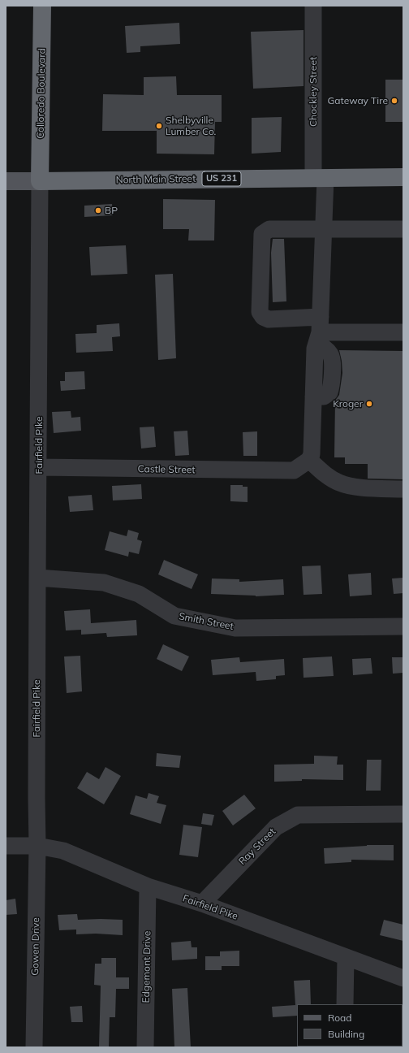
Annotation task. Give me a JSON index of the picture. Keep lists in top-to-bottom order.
{
  "streets": {
    "highway": ["Colloredo Boulevard", "US 231", "North Main Street"],
    "street": [
      "Chockley Street",
      "Fairfield Pike",
      "Castle Street",
      "Smith Street",
      "Ray Street",
      "Gowen Drive",
      "Edgemont Drive"
    ]
  },
  "crossings": [
    ["Chockley Street", "North Main Street"],
    ["Chockley Street", "Castle Street"],
    ["Colloredo Boulevard", "North Main Street"],
    ["Colloredo Boulevard", "Fairfield Pike"],
    ["North Main Street", "Fairfield Pike"],
    ["Fairfield Pike", "Castle Street"],
    ["Fairfield Pike", "Smith Street"],
    ["Fairfield Pike", "Ray Street"],
    ["Fairfield Pike", "Gowen Drive"],
    ["Fairfield Pike", "Edgemont Drive"]
  ],
  "places": [
    "Gateway Tire",
    "Shelbyville Lumber Co.",
    "BP",
    "Kroger"
  ],
  "legend": ["Road", "Building"]
}
